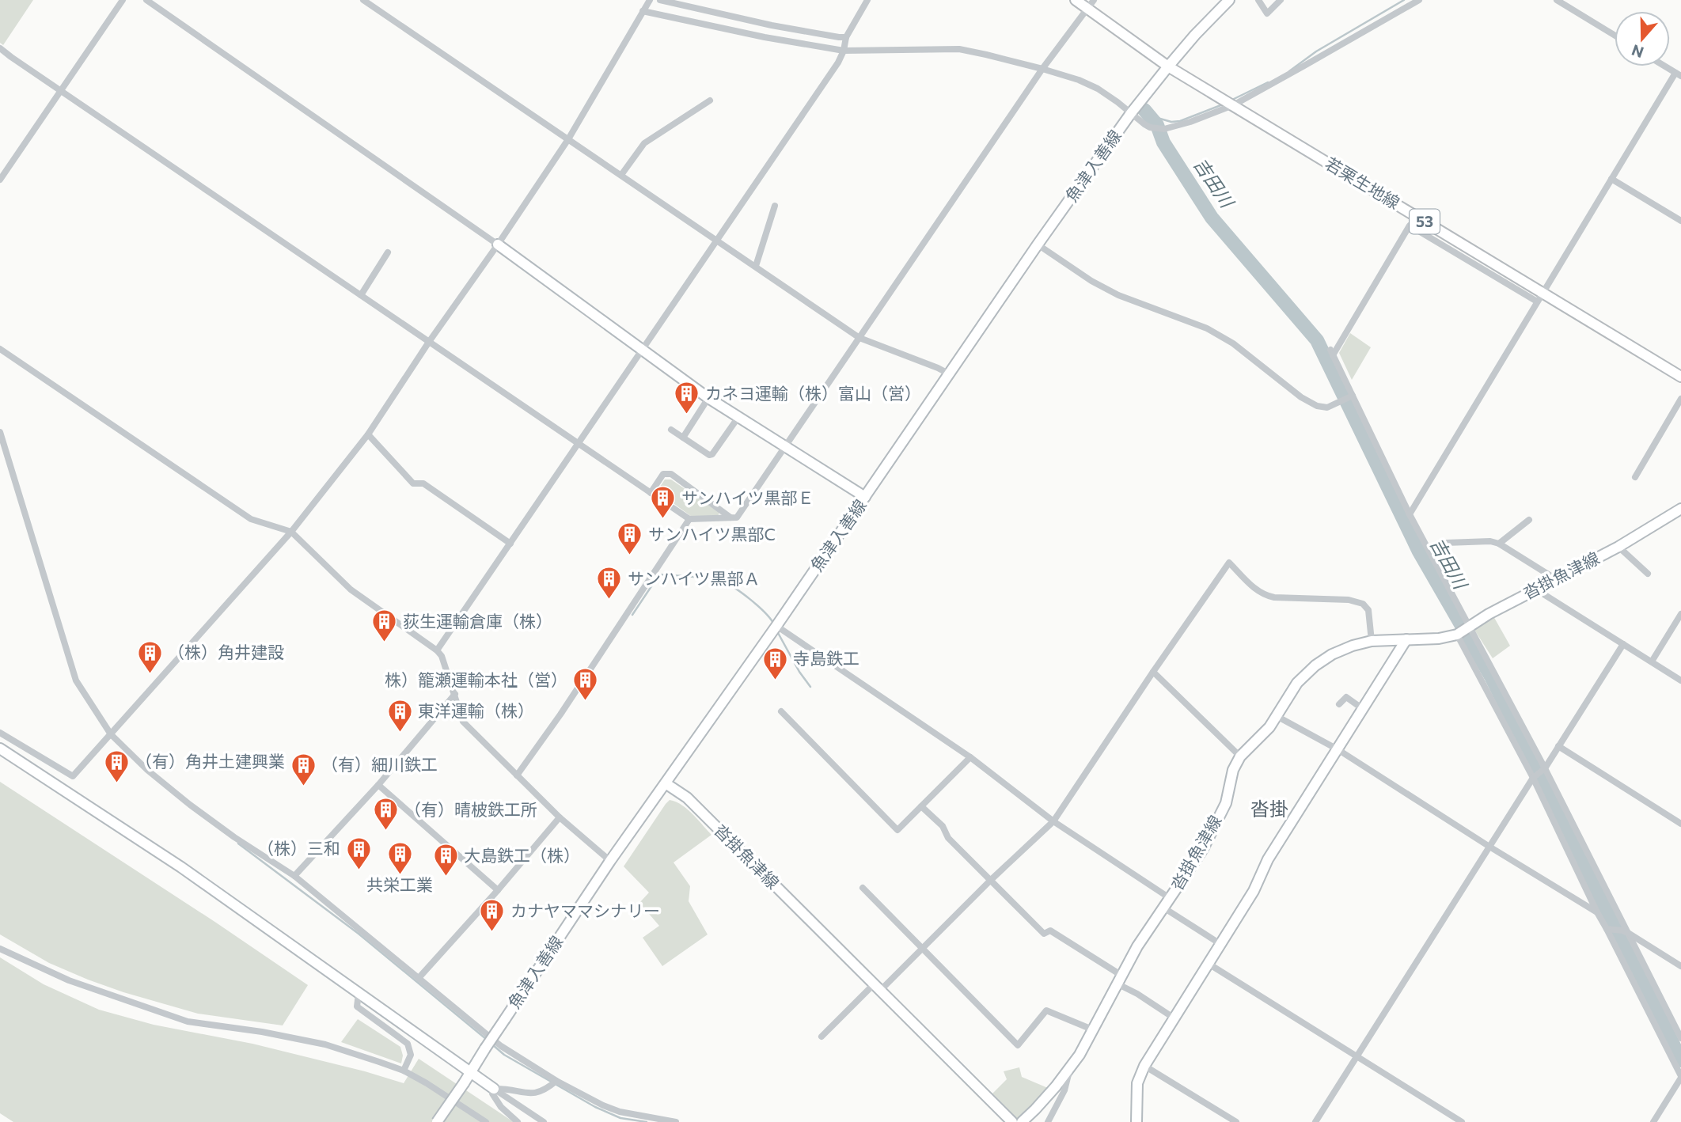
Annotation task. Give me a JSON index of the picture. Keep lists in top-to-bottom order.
{
  "streets": {
    "main road": [
      "魚津入善線",
      "若栗生地線",
      "53",
      "沓掛魚津線"
    ]
  },
  "crossings": [
    ["魚津入善線", "若栗生地線"],
    ["魚津入善線", "沓掛魚津線"]
  ],
  "districts": ["沓掛"],
  "water": ["吉田川"],
  "places": {
    "building": [
      "カネヨ運輸（株）富山（営）",
      "サンハイツ黒部Ｅ",
      "サンハイツ黒部C",
      "サンハイツ黒部Ａ",
      "荻生運輸倉庫（株）",
      "（株）角井建設",
      "寺島鉄工",
      "株）籠瀬運輸本社（営）",
      "東洋運輸（株）",
      "（有）角井土建興業",
      "（有）細川鉄工",
      "（有）晴柀鉄工所",
      "（株）三和",
      "共栄工業",
      "大島鉄工（株）",
      "カナヤママシナリー"
    ]
  },
  "north": "bottom"
}
